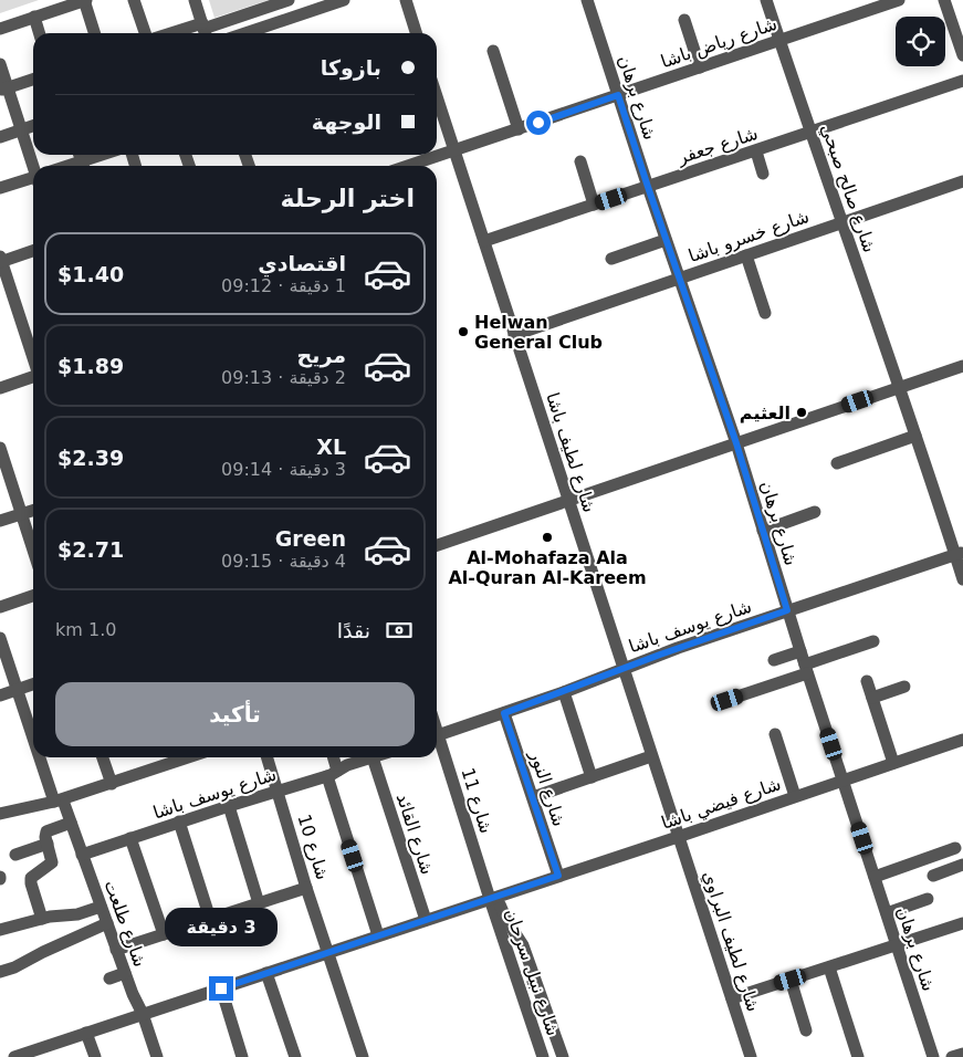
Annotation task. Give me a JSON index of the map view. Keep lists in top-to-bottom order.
{
  "streets": {
    "street": [
      "شارع رياض باشا",
      "شارع برهان",
      "شارع جعفر",
      "شارع صالح صبحي",
      "شارع خسرو باشا",
      "شارع لطيف باشا",
      "شارع يوسف باشا",
      "شارع النور",
      "شارع 11",
      "شارع فيضي باشا",
      "شارع القائد",
      "شارع 10",
      "شارع طلعت",
      "شارع لطيف البراوي",
      "شارع نبيل سرحان"
    ]
  },
  "crossings": [
    ["شارع رياض باشا", "شارع برهان"],
    ["شارع رياض باشا", "شارع صالح صبحي"],
    ["شارع رياض باشا", "شارع لطيف باشا"],
    ["شارع برهان", "شارع جعفر"],
    ["شارع برهان", "شارع خسرو باشا"],
    ["شارع برهان", "شارع يوسف باشا"],
    ["شارع برهان", "شارع فيضي باشا"],
    ["شارع جعفر", "شارع صالح صبحي"],
    ["شارع جعفر", "شارع لطيف باشا"],
    ["شارع صالح صبحي", "شارع خسرو باشا"],
    ["شارع صالح صبحي", "شارع يوسف باشا"],
    ["شارع خسرو باشا", "شارع لطيف باشا"],
    ["شارع لطيف باشا", "شارع يوسف باشا"],
    ["شارع لطيف باشا", "شارع فيضي باشا"],
    ["شارع لطيف باشا", "شارع لطيف البراوي"],
    ["شارع يوسف باشا", "شارع النور"],
    ["شارع يوسف باشا", "شارع القائد"],
    ["شارع يوسف باشا", "شارع 10"],
    ["شارع يوسف باشا", "شارع طلعت"],
    ["شارع النور", "شارع فيضي باشا"],
    ["شارع 11", "شارع فيضي باشا"],
    ["شارع 11", "شارع نبيل سرحان"],
    ["شارع فيضي باشا", "شارع القائد"],
    ["شارع فيضي باشا", "شارع 10"],
    ["شارع فيضي باشا", "شارع طلعت"],
    ["شارع فيضي باشا", "شارع لطيف البراوي"],
    ["شارع فيضي باشا", "شارع نبيل سرحان"]
  ],
  "places": ["Helwan General Club", "العثيم", "Al-Mohafaza Ala Al-Quran Al-Kareem"],
  "page": {
    "banner": ["بازوكا", "الوجهة"],
    "heading": "اختر الرحلة",
    "list": [
      {
        "name": "اقتصادي",
        "note": "1 دقيقة · 09:12",
        "value": "$1.40"
      },
      {
        "name": "مريح",
        "note": "2 دقيقة · 09:13",
        "value": "$1.89"
      },
      {
        "name": "XL",
        "note": "3 دقيقة · 09:14",
        "value": "$2.39"
      },
      {
        "name": "Green",
        "note": "4 دقيقة · 09:15",
        "value": "$2.71"
      }
    ],
    "pay": ["نقدًا", "1.0 km"],
    "buttons": "تأكيد",
    "bubble": "3 دقيقة"
  }
}
